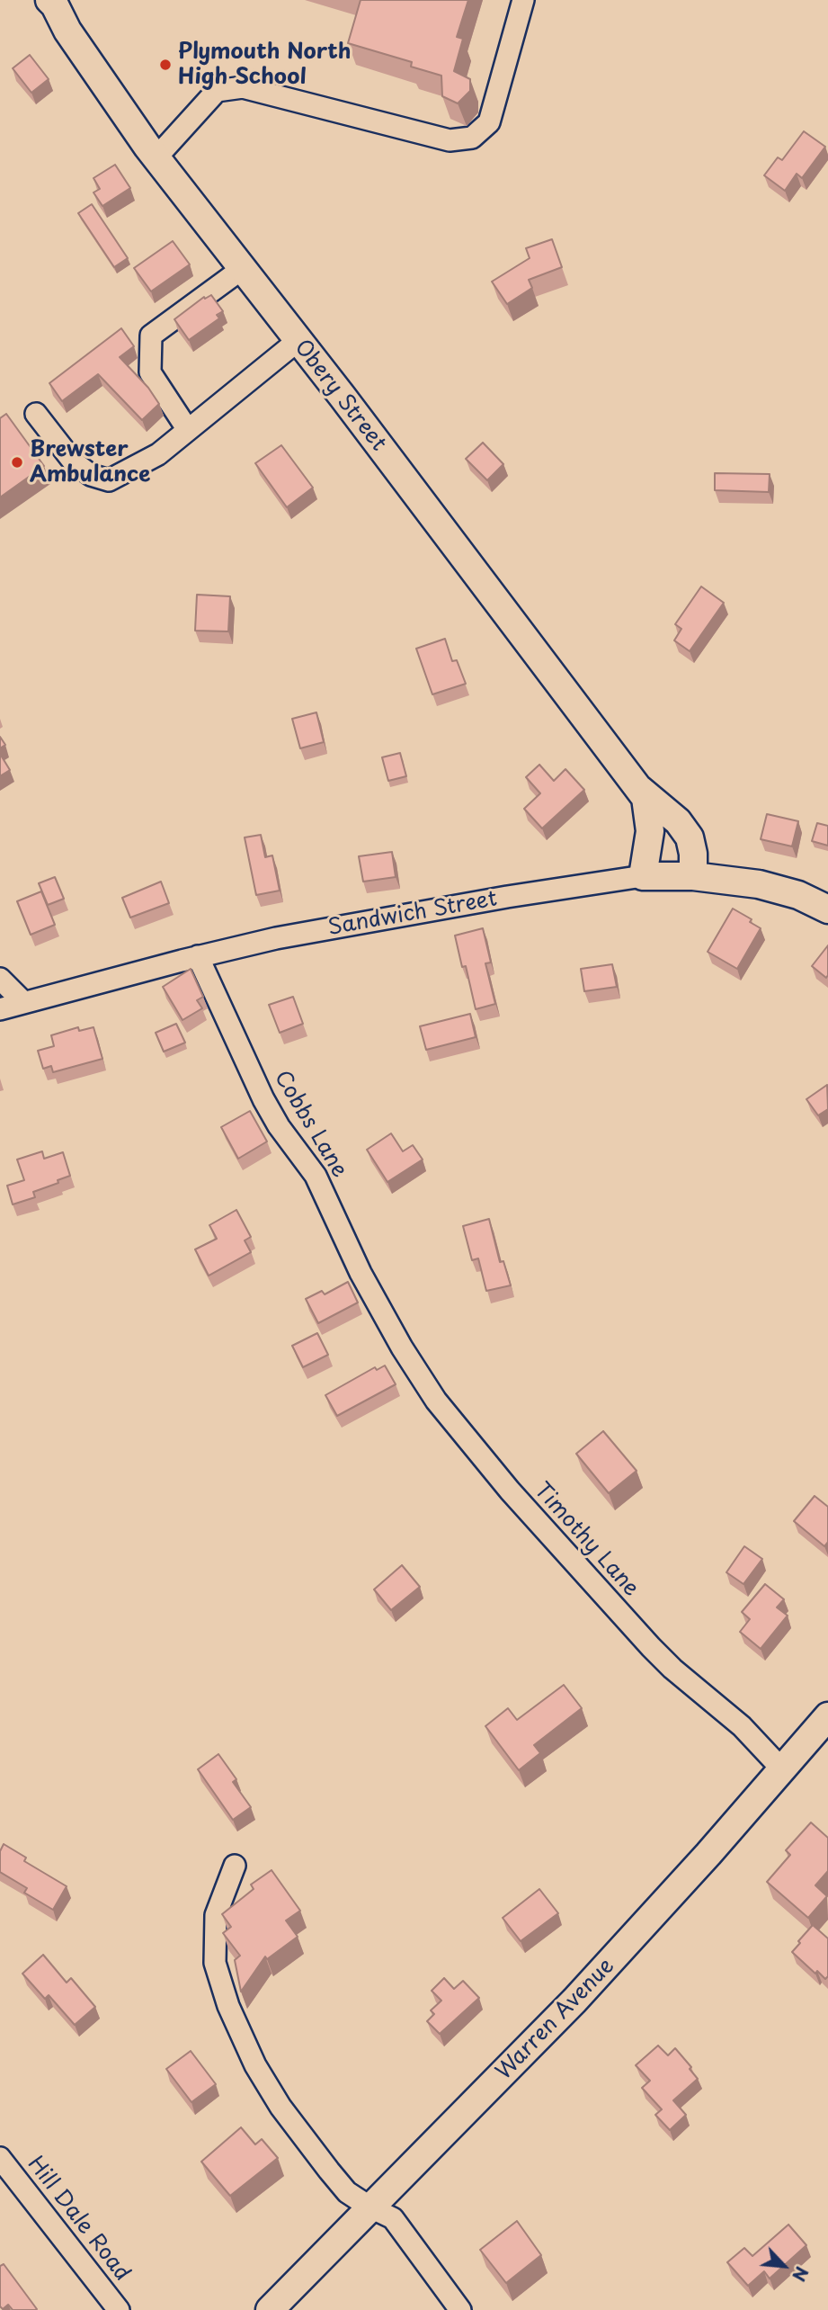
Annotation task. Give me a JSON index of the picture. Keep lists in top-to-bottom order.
{
  "streets": {
    "main road": ["Obery Street", "Sandwich Street", "Warren Avenue"],
    "street": ["Cobbs Lane", "Timothy Lane", "Hill Dale Road"]
  },
  "crossings": [
    ["Obery Street", "Sandwich Street"],
    ["Sandwich Street", "Cobbs Lane"],
    ["Cobbs Lane", "Timothy Lane"],
    ["Timothy Lane", "Warren Avenue"]
  ],
  "places": ["Plymouth North High School", "Brewster Ambulance"],
  "north": "bottom right"
}
